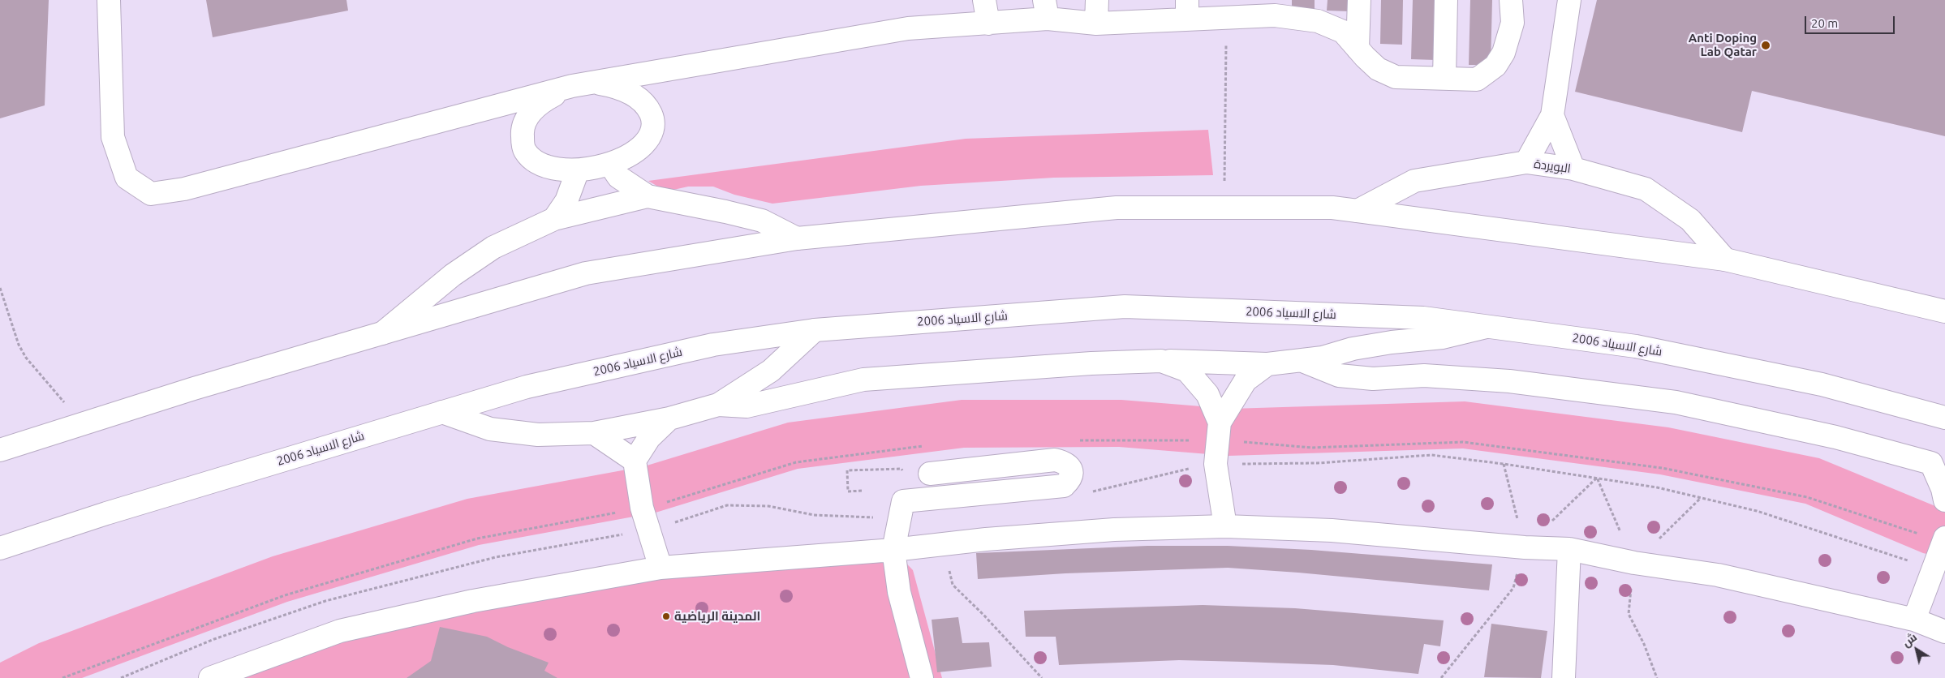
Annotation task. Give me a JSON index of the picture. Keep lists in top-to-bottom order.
{
  "streets": {
    "main road": ["البويردة", "شارع الاسياد 2006"]
  },
  "places": ["Anti Doping Lab Qatar", "المدينة الرياضية"],
  "scale_bar": "20 m",
  "north": "top left"
}
